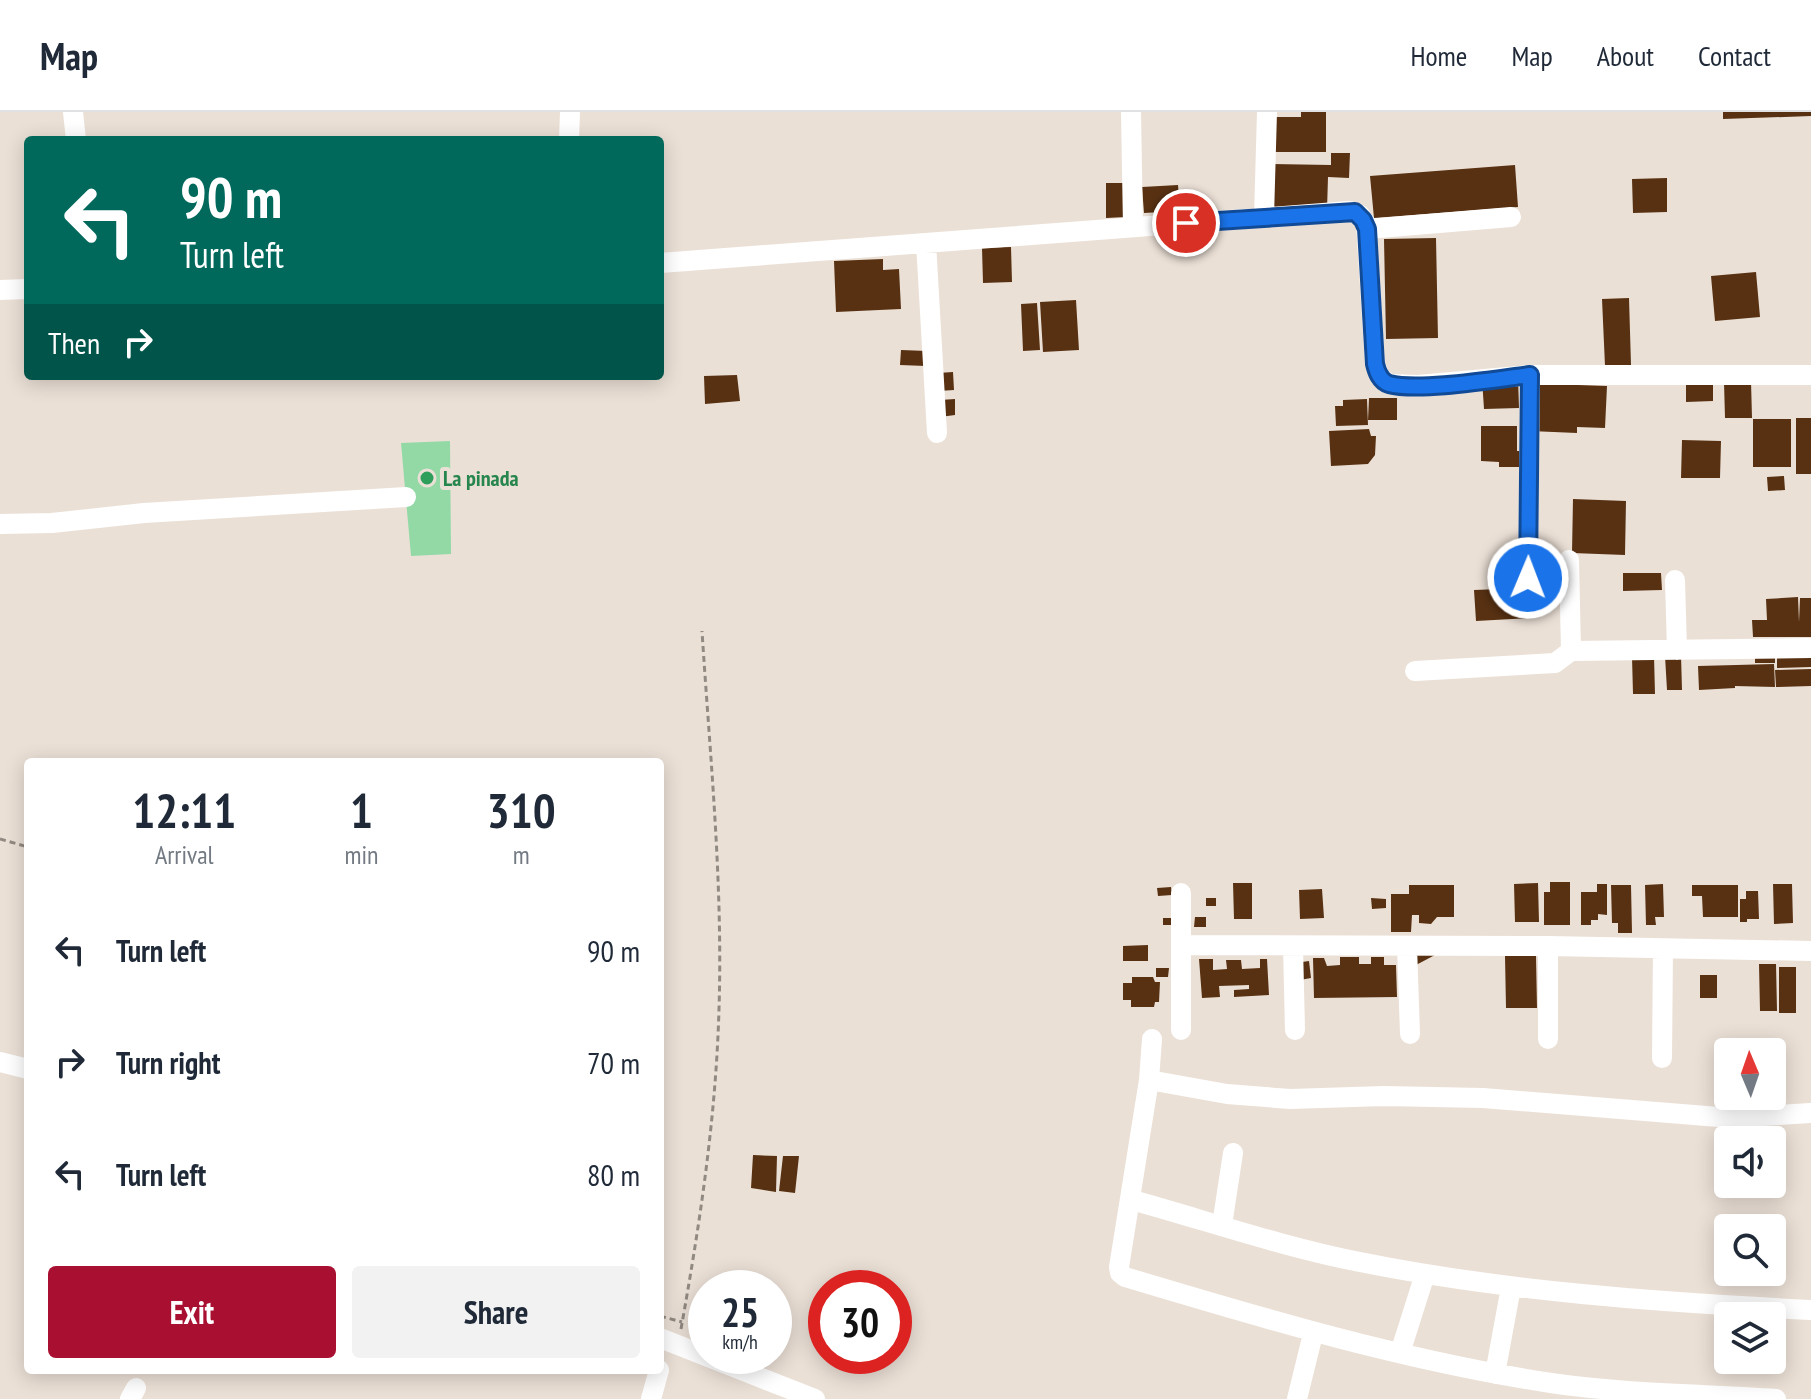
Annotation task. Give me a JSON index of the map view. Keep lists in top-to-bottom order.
{
  "places": ["La pinada"],
  "north": "top",
  "page": {
    "header": "Map",
    "nav": [
      "Home",
      "Map",
      "About",
      "Contact"
    ],
    "turn": ["90 m", "Turn left"],
    "then": "Then",
    "eta": [
      "12:11",
      "Arrival",
      "1",
      "min",
      "310",
      "m"
    ],
    "list": [
      {
        "name": "Turn left",
        "value": "90 m"
      },
      {
        "name": "Turn right",
        "value": "70 m"
      },
      {
        "name": "Turn left",
        "value": "80 m"
      }
    ],
    "buttons": ["Exit", "Share"],
    "speed": "25 km/h",
    "limit": "30"
  }
}
